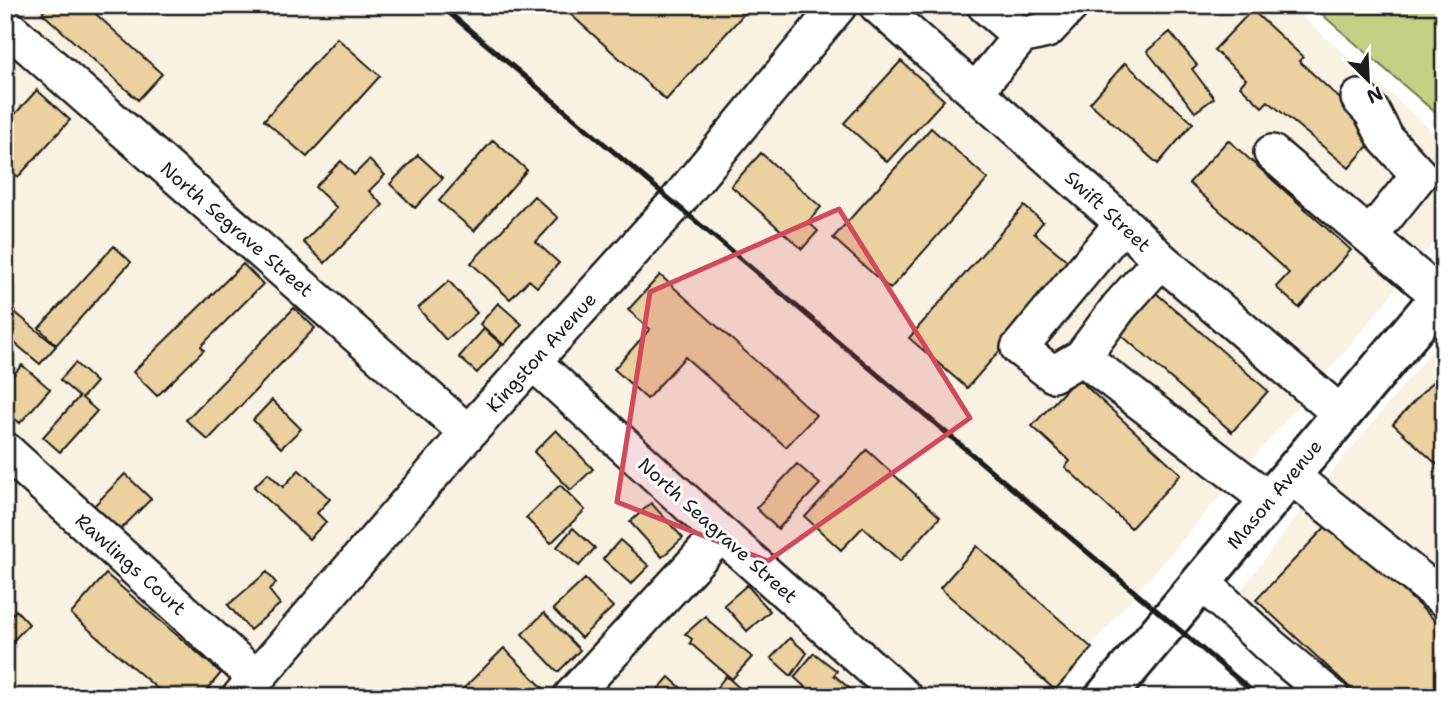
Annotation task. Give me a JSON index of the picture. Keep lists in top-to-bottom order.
{
  "streets": {
    "main road": ["Mason Avenue"],
    "street": [
      "Swift Street",
      "North Segrave Street",
      "Kingston Avenue",
      "North Seagrave Street",
      "Rawlings Court"
    ]
  },
  "crossings": [
    ["Swift Street", "Mason Avenue"],
    ["North Segrave Street", "Kingston Avenue"],
    ["Kingston Avenue", "North Seagrave Street"],
    ["Kingston Avenue", "Rawlings Court"]
  ],
  "north": "bottom right"
}
